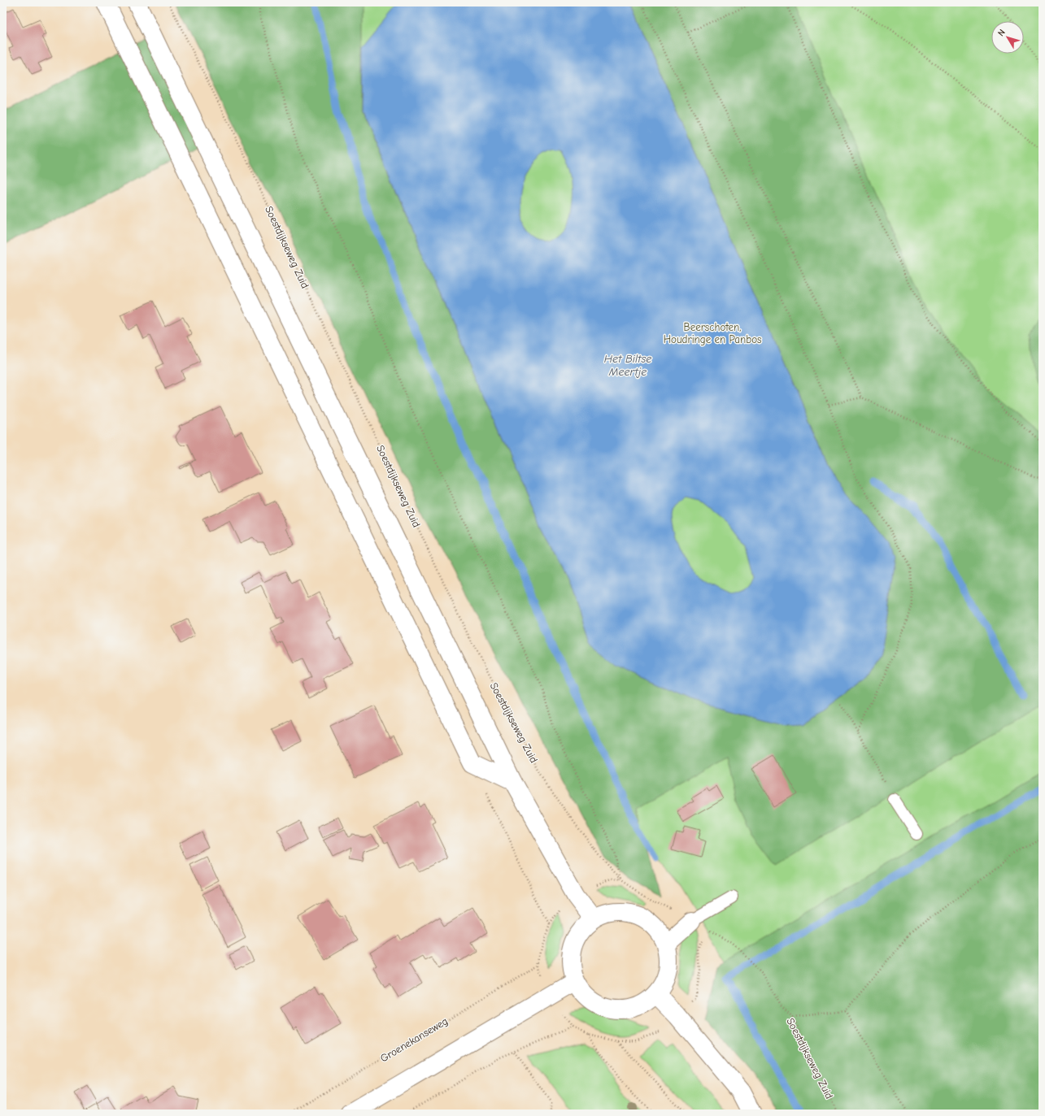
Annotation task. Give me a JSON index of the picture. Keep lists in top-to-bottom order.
{
  "streets": {
    "path": ["Soestdijkseweg Zuid", "Groenekanseweg"]
  },
  "water": ["Het Biltse Meertje"],
  "parks": ["Beerschoten, Houdringe en Panbos"],
  "north": "top left"
}
